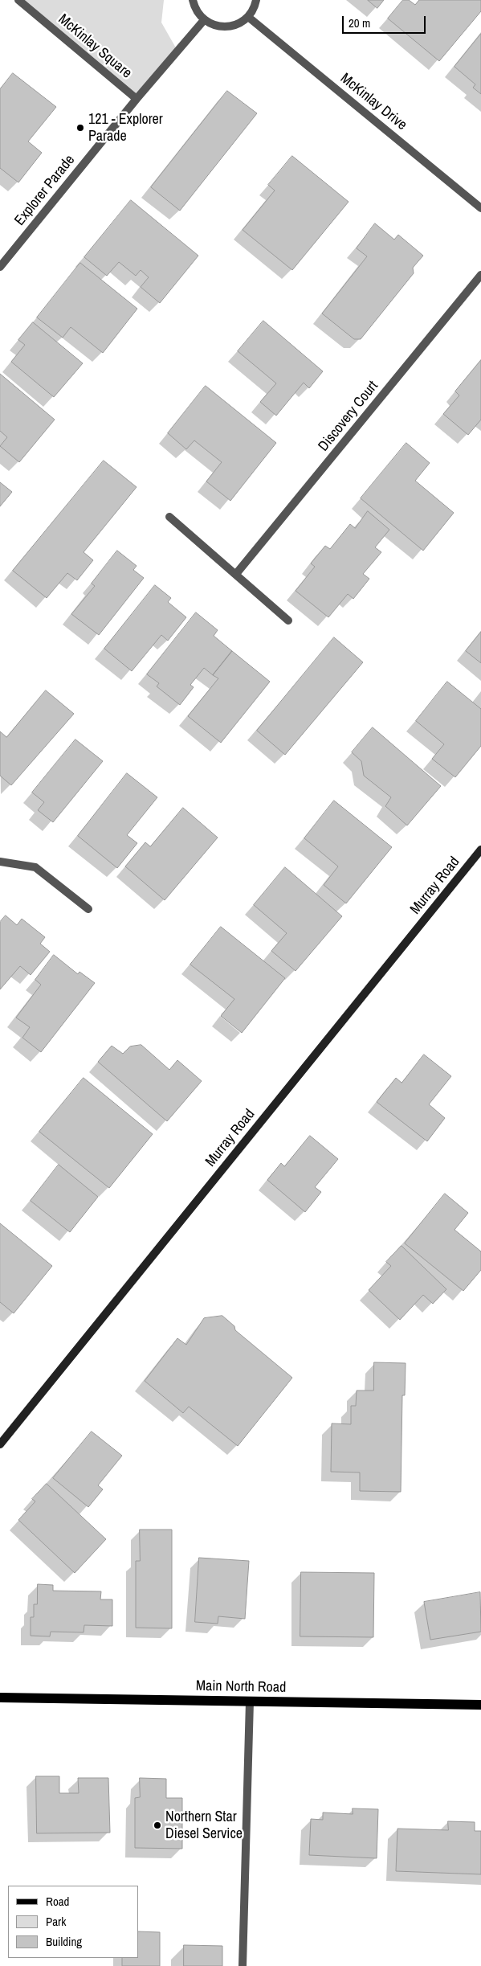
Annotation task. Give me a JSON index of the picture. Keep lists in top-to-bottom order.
{
  "streets": {
    "main road": ["Main North Road"],
    "street": [
      "McKinlay Square",
      "McKinlay Drive",
      "Explorer Parade",
      "Discovery Court",
      "Murray Road"
    ]
  },
  "crossings": [
    ["McKinlay Square", "Explorer Parade"]
  ],
  "places": ["121 - Explorer Parade", "Northern Star Diesel Service"],
  "legend": ["Road", "Park", "Building"],
  "scale_bar": "20 m"
}
